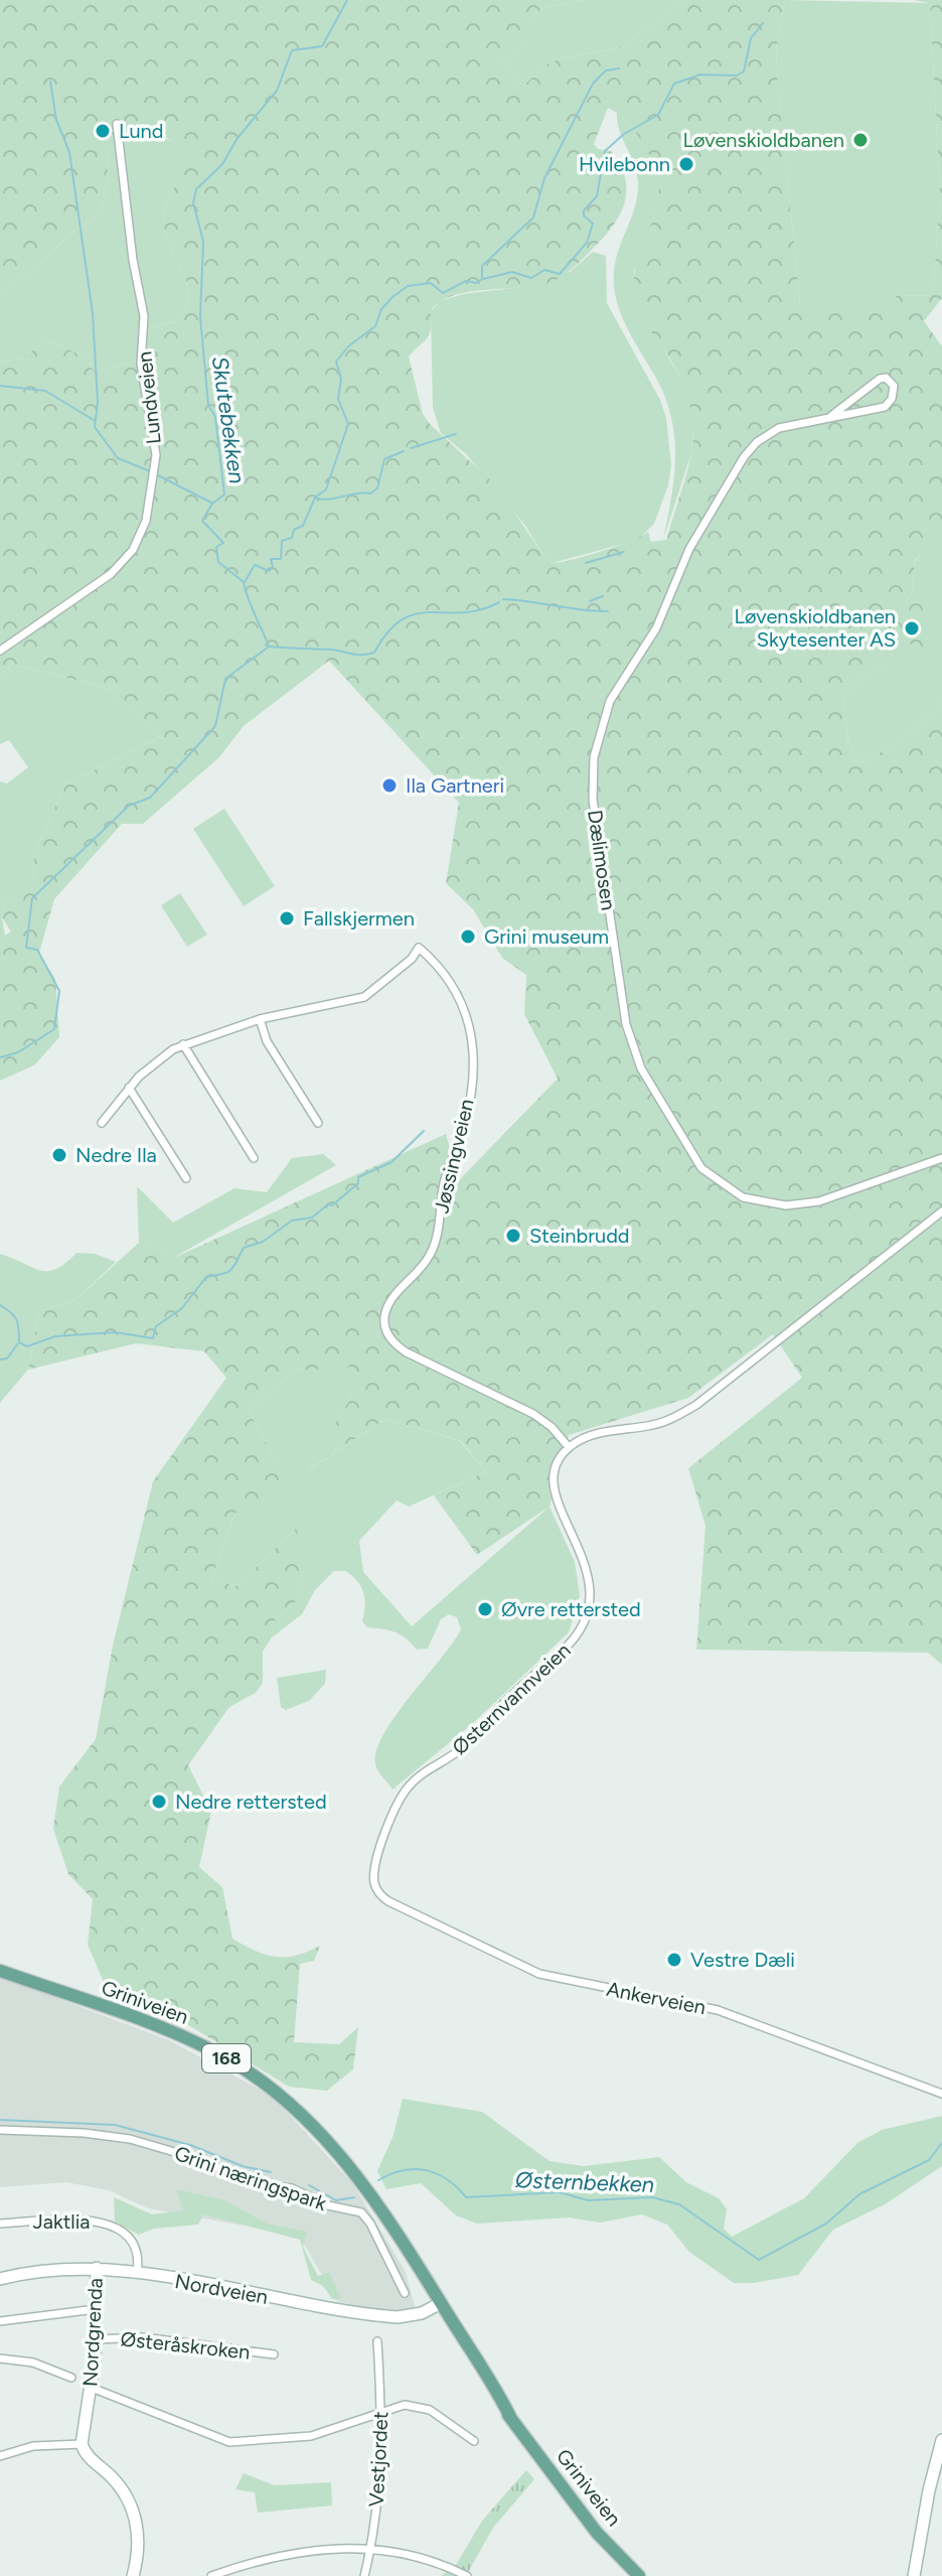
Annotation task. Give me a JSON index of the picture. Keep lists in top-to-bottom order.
{
  "streets": {
    "main road": ["Griniveien", "168"],
    "street": [
      "Lundveien",
      "Dælimosen",
      "Jøssingveien",
      "Østernvannveien",
      "Ankerveien",
      "Grini næringspark",
      "Jaktlia",
      "Nordveien",
      "Nordgrenda",
      "Østeråskroken",
      "Vestjordet"
    ]
  },
  "crossings": [
    ["Jøssingveien", "Østernvannveien"],
    ["Østernvannveien", "Ankerveien"],
    ["Griniveien", "Nordveien"],
    ["Jaktlia", "Nordveien"],
    ["Nordveien", "Nordgrenda"],
    ["Nordgrenda", "Østeråskroken"]
  ],
  "water": ["Skutebekken", "Østernbekken"],
  "places": [
    "Lund",
    "Løvenskioldbanen",
    "Hvilebonn",
    "Løvenskioldbanen Skytesenter AS",
    "Ila Gartneri",
    "Fallskjermen",
    "Grini museum",
    "Nedre Ila",
    "Steinbrudd",
    "Øvre rettersted",
    "Nedre rettersted",
    "Vestre Dæli"
  ]
}
